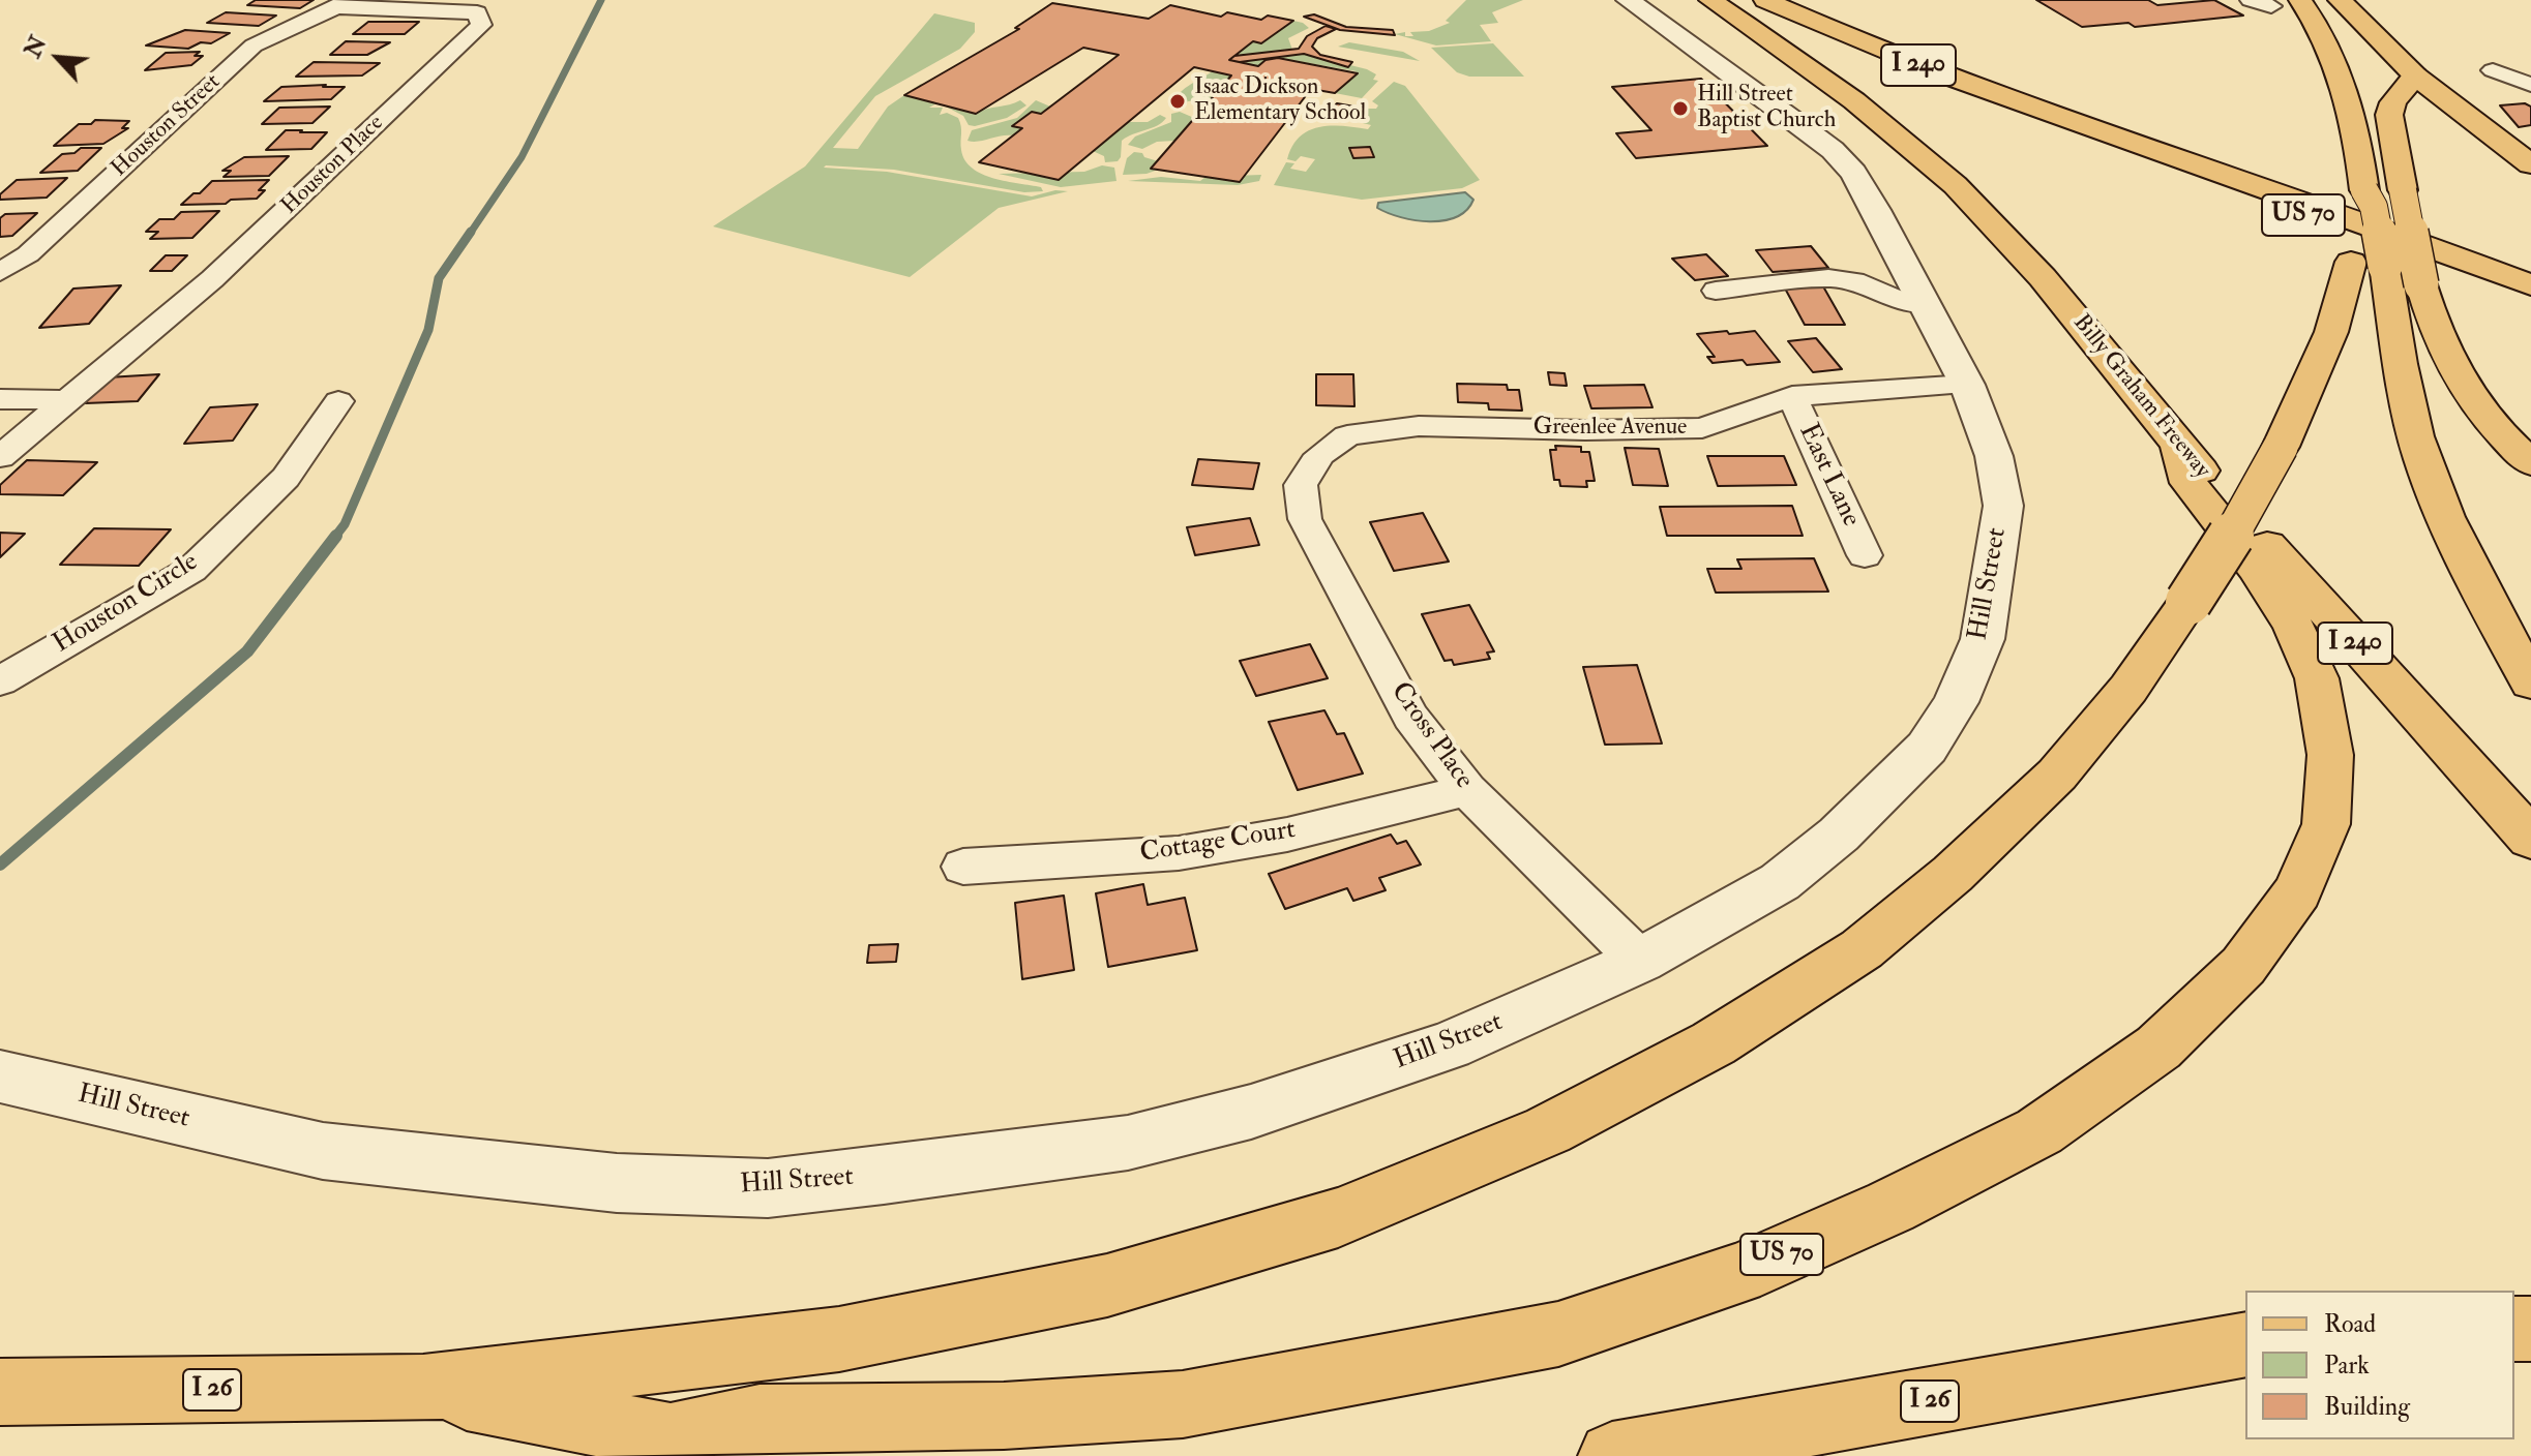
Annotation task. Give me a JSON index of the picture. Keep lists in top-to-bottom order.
{
  "streets": {
    "main road": [
      "I 240",
      "US 70",
      "Billy Graham Freeway",
      "I 26"
    ],
    "street": [
      "Houston Street",
      "Houston Place",
      "Greenlee Avenue",
      "East Lane",
      "Hill Street",
      "Houston Circle",
      "Cross Place",
      "Cottage Court"
    ]
  },
  "crossings": [
    ["I 240", "US 70"],
    ["Houston Street", "Houston Place"],
    ["US 70", "Billy Graham Freeway"],
    ["US 70", "I 26"],
    ["Greenlee Avenue", "East Lane"],
    ["Greenlee Avenue", "Hill Street"],
    ["Greenlee Avenue", "Cross Place"],
    ["Hill Street", "Cross Place"],
    ["Cross Place", "Cottage Court"]
  ],
  "places": ["Isaac Dickson Elementary School", "Hill Street Baptist Church"],
  "legend": ["Road", "Park", "Building"],
  "north": "top left"
}
